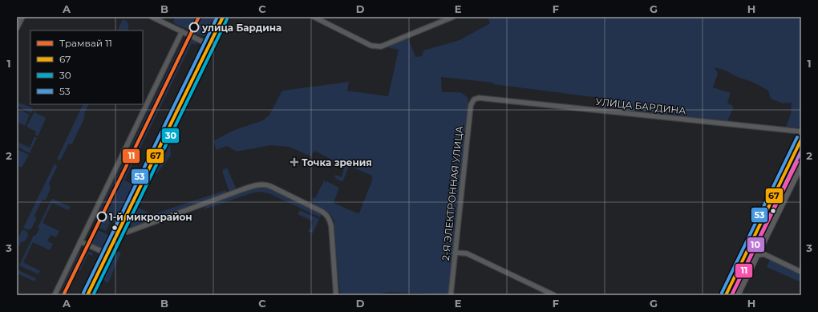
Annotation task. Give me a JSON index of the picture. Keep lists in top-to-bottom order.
{
  "streets": {
    "street": ["УЛИЦА БАРДИНА", "2-Я ЭЛЕКТРОННАЯ УЛИЦА"]
  },
  "crossings": [
    ["УЛИЦА БАРДИНА", "2-Я ЭЛЕКТРОННАЯ УЛИЦА"]
  ],
  "places": {
    "other": ["улица Бардина", "1-й микрорайон"],
    "health": ["Точка зрения"]
  },
  "lines": [
    "tram line 11",
    "transit line 67",
    "transit line 53",
    "transit line 30",
    "transit line 10",
    "transit line 11"
  ],
  "legend": [
    "Трамвай 11",
    "67",
    "30",
    "53"
  ],
  "grid": {
    "columns": [
      "A",
      "B",
      "C",
      "D",
      "E",
      "F",
      "G",
      "H"
    ],
    "rows": ["1", "2", "3"]
  }
}
